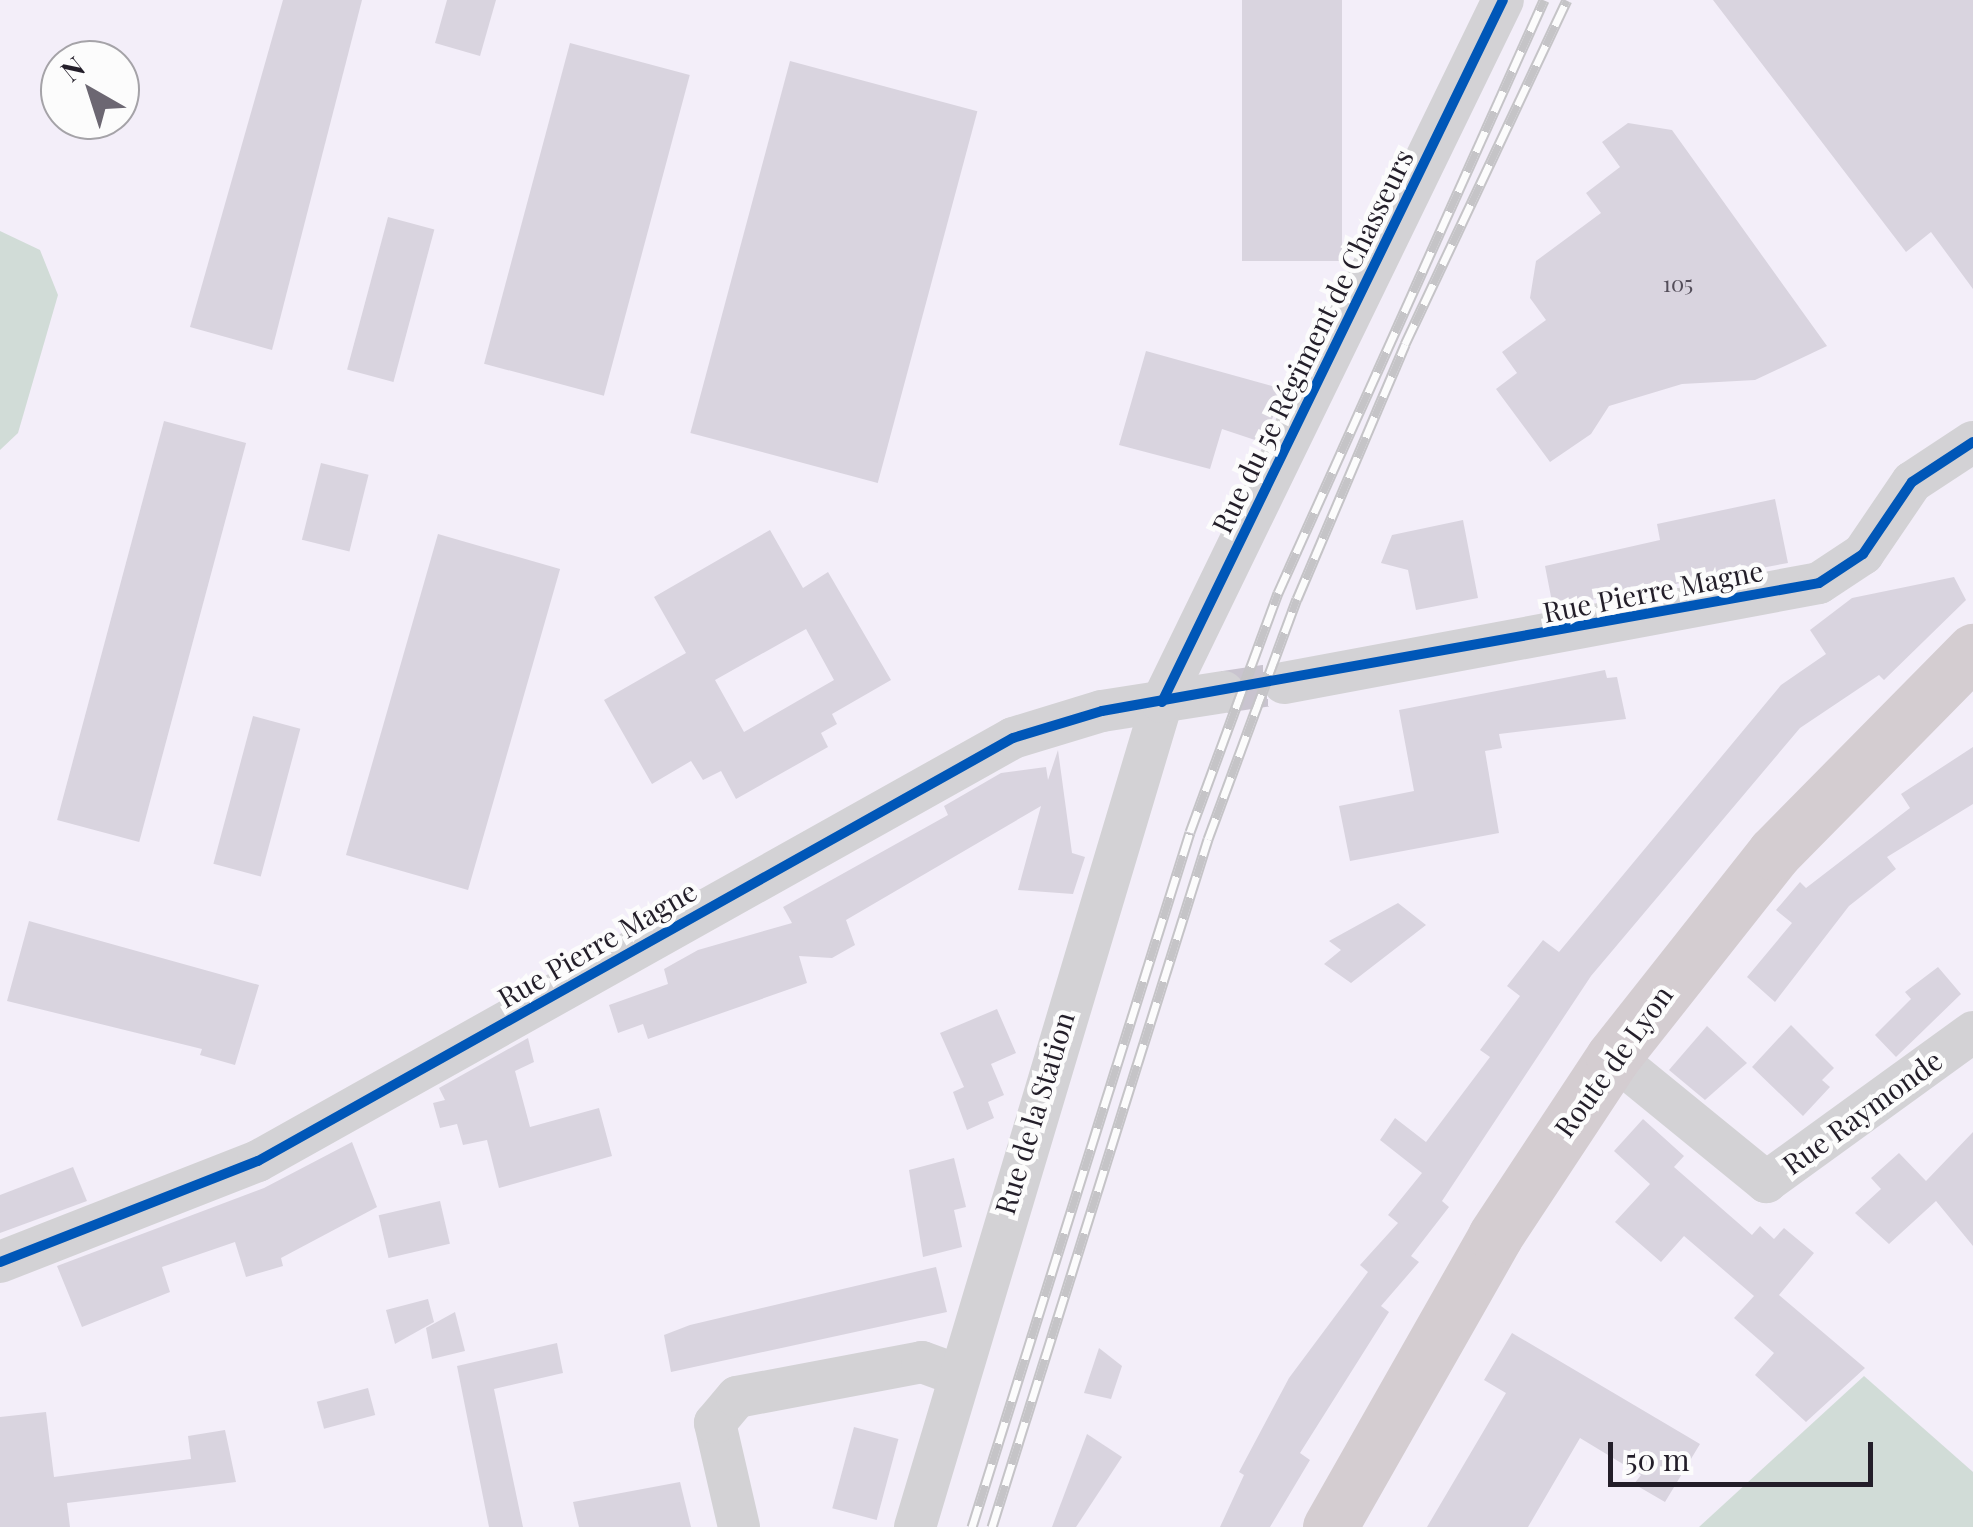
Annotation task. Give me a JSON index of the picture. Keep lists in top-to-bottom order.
{
  "streets": {
    "main road": ["Route de Lyon"],
    "street": [
      "Rue du 5e Régiment de Chasseurs",
      "Rue Pierre Magne",
      "Rue Raymonde",
      "Rue de la Station"
    ]
  },
  "crossings": [
    ["Rue du 5e Régiment de Chasseurs", "Rue Pierre Magne"],
    ["Rue du 5e Régiment de Chasseurs", "Rue de la Station"],
    ["Rue Pierre Magne", "Rue de la Station"],
    ["Route de Lyon", "Rue Raymonde"]
  ],
  "house_numbers": ["105"],
  "scale_bar": "50 m",
  "north": "top left"
}
